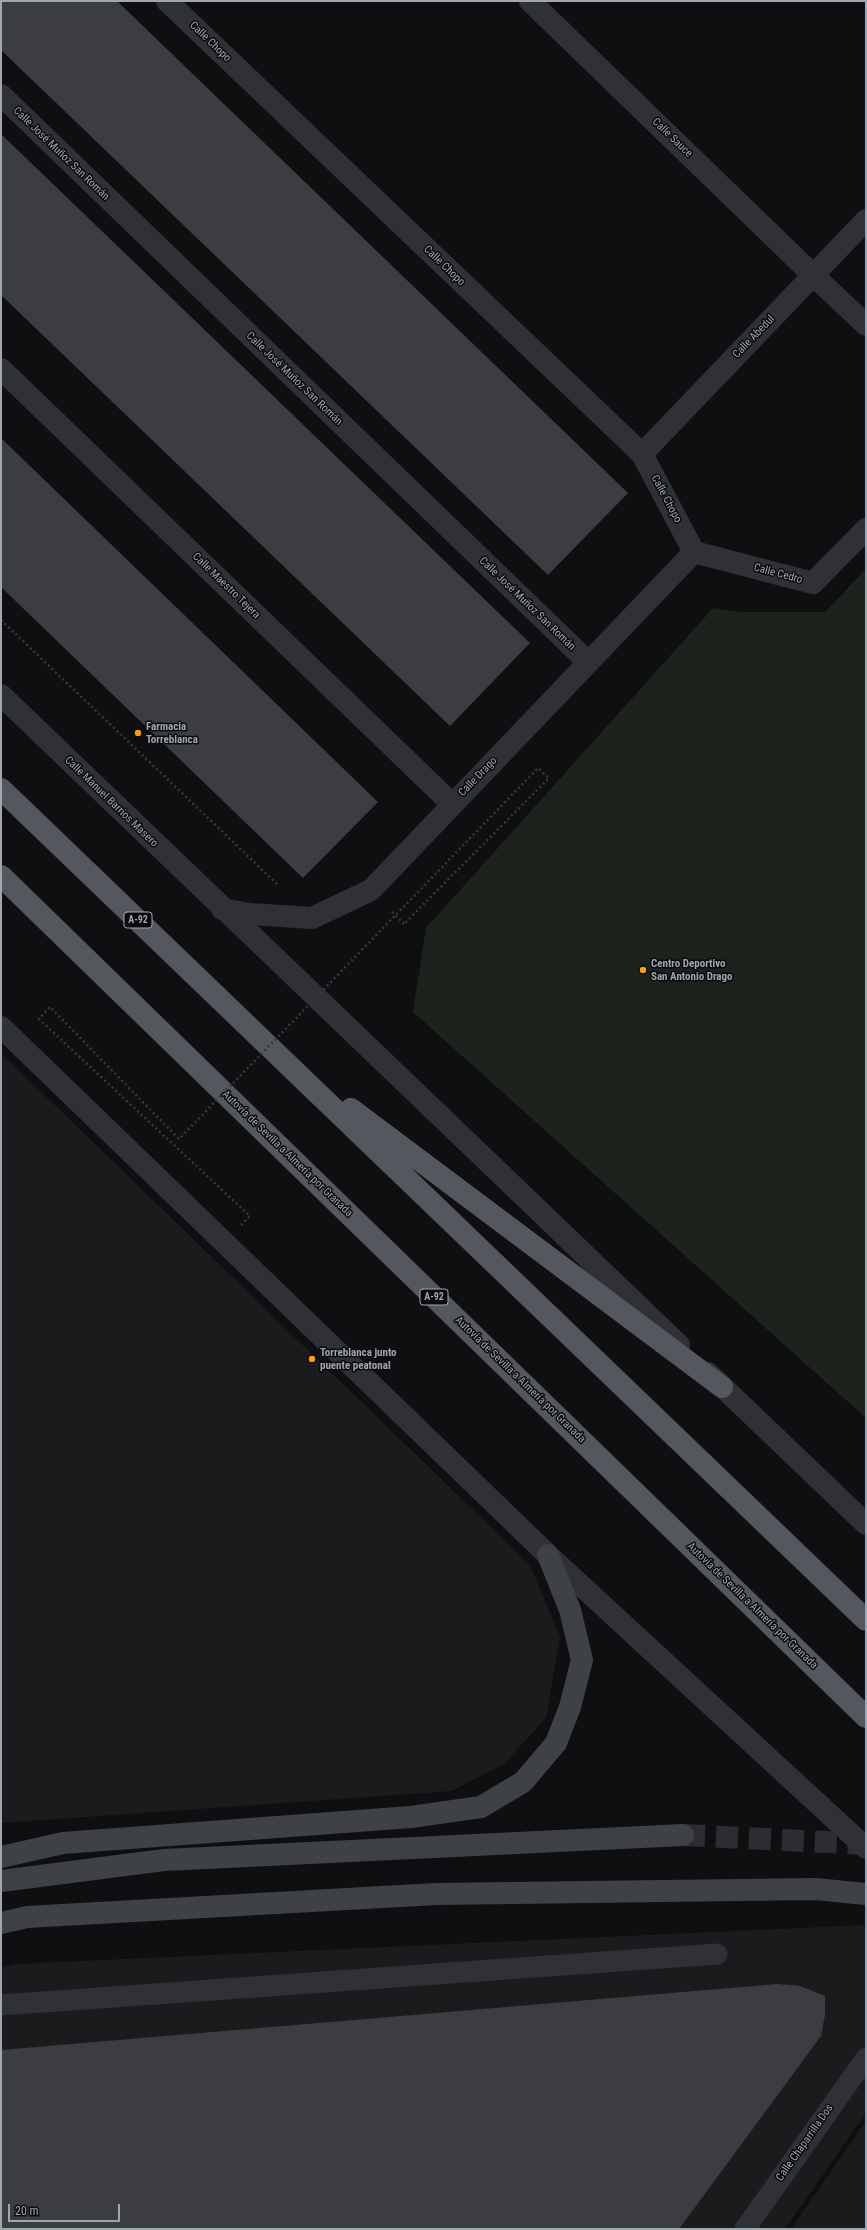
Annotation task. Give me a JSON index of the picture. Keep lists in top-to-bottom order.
{
  "streets": {
    "highway": ["A-92", "Autovía de Sevilla a Almería por Granada"],
    "street": [
      "Calle Chopo",
      "Calle Sauce",
      "Calle José Muñoz San Román",
      "Calle Abedul",
      "Calle Cedro",
      "Calle Maestro Tejera",
      "Calle Drago",
      "Calle Manuel Barrios Masero"
    ],
    "lane": ["Calle Chaparrilla Dos"]
  },
  "crossings": [
    ["Calle Chopo", "Calle Abedul"],
    ["Calle Chopo", "Calle Cedro"],
    ["Calle Chopo", "Calle Drago"],
    ["Calle Sauce", "Calle Abedul"],
    ["Calle José Muñoz San Román", "Calle Drago"],
    ["Calle Cedro", "Calle Drago"],
    ["Calle Maestro Tejera", "Calle Drago"],
    ["Calle Drago", "Calle Manuel Barrios Masero"]
  ],
  "places": ["Farmacia Torreblanca", "Centro Deportivo San Antonio Drago", "Torreblanca junto puente peatonal"],
  "scale_bar": "20 m"
}
